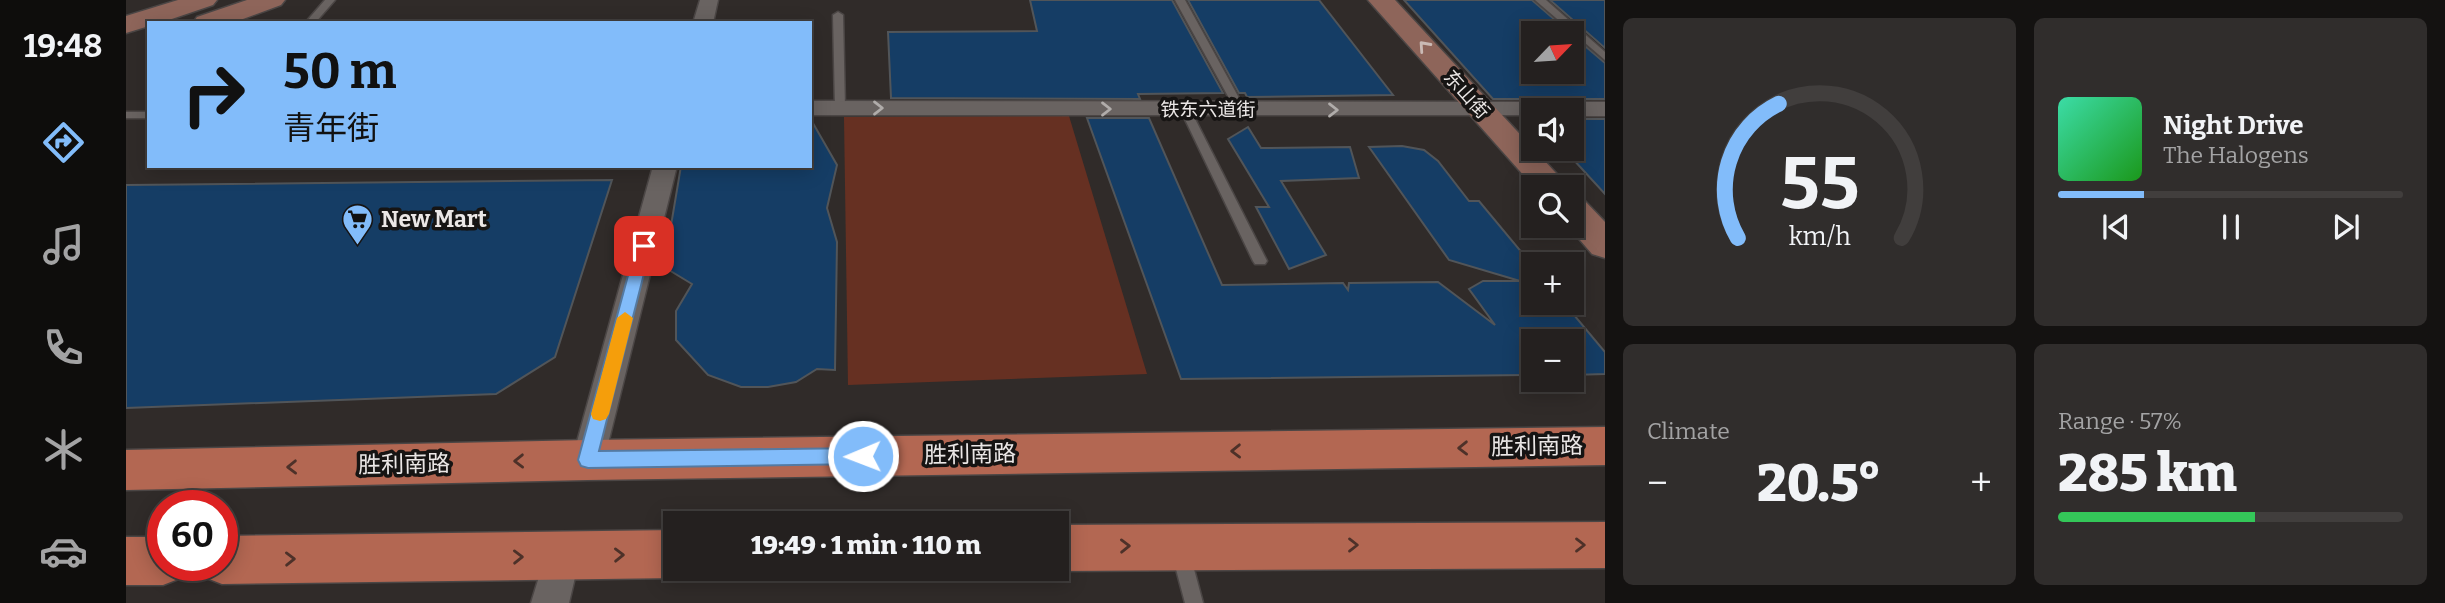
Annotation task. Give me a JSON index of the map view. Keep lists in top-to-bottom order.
{
  "streets": {
    "main road": ["胜利南路"],
    "street": ["东山街", "铁东六道街"]
  },
  "crossings": [
    ["东山街", "铁东六道街"]
  ],
  "one_way": ["东山街", "铁东六道街"],
  "places": {
    "supermarket": ["New Mart"]
  },
  "north": "top right",
  "page": {
    "tabs": "19:48",
    "map_buttons": ["+", "−"],
    "turn": ["50 m", "青年街"],
    "song": ["Night Drive", "The Halogens"],
    "tile": [
      "Climate",
      ["Range · 57%", "285 km"]
    ],
    "heat": ["−", "20.5°", "+"],
    "limit": "60",
    "trip": "19:49 · 1 min · 110 m",
    "gauge": ["55", "km/h"]
  }
}
